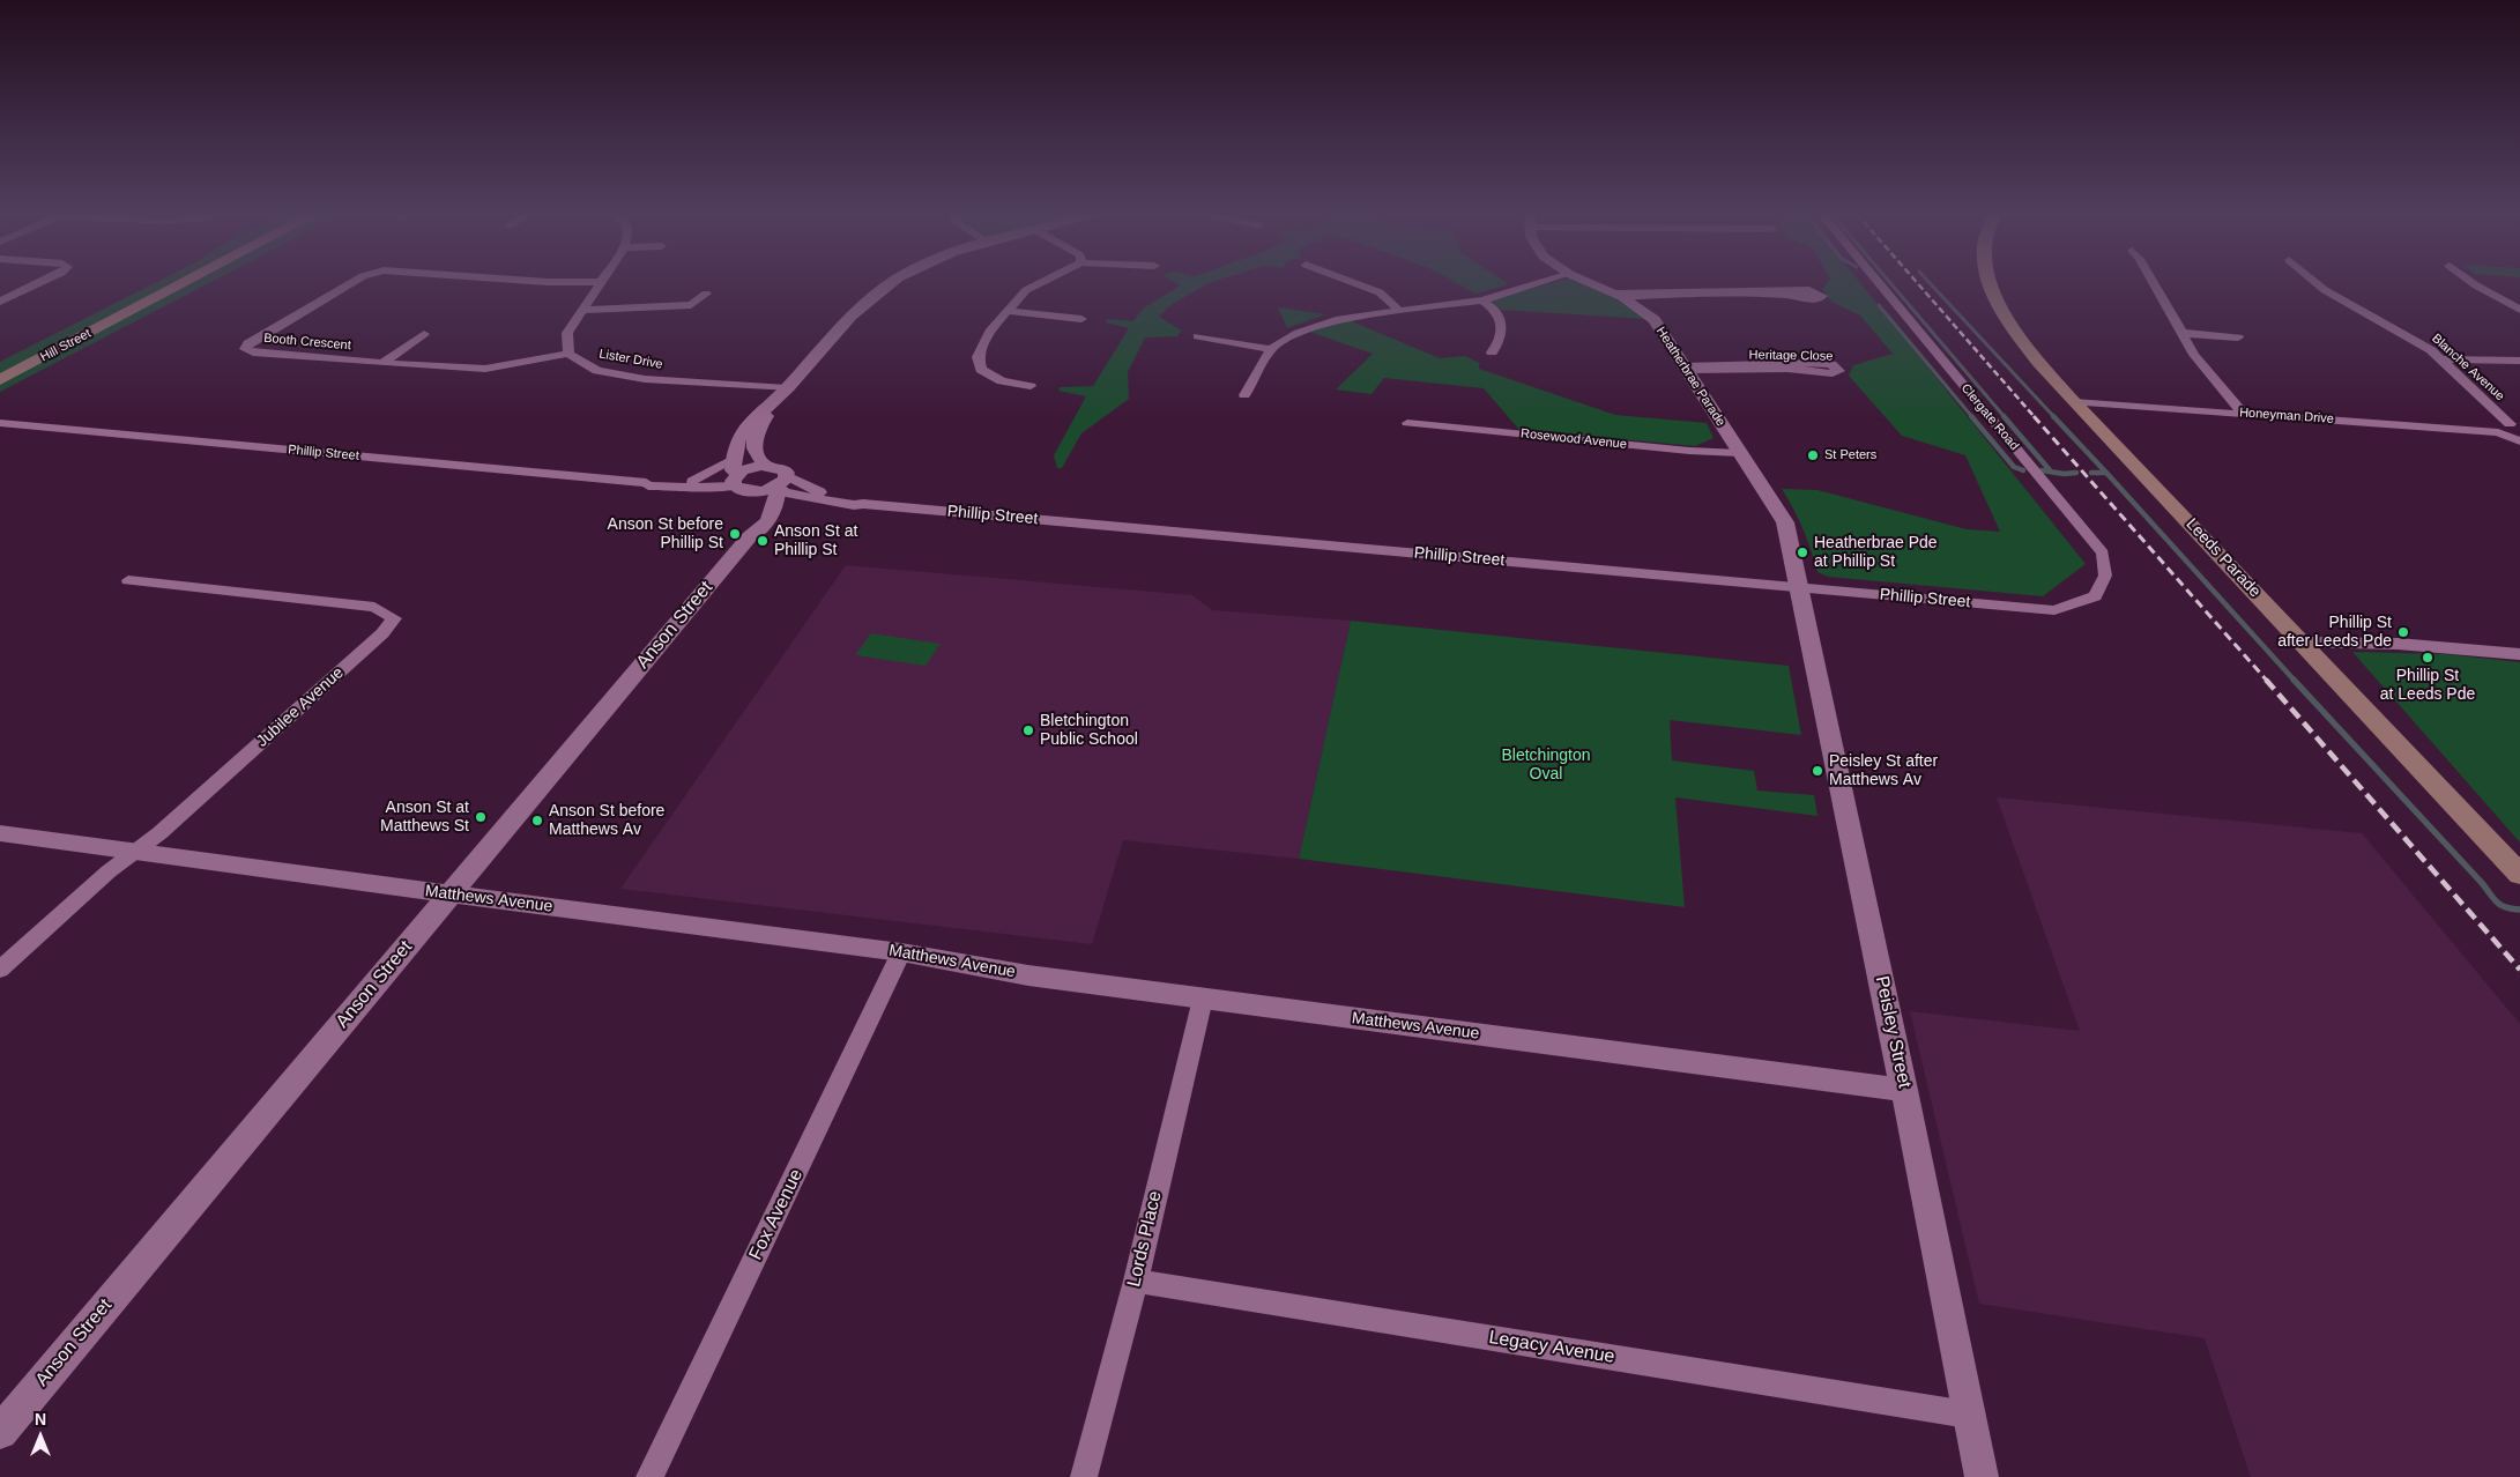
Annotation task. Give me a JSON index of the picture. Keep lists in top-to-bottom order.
{
  "streets": {
    "main road": ["Hill Street", "Leeds Parade"],
    "street": [
      "Booth Crescent",
      "Heritage Close",
      "Lister Drive",
      "Blanche Avenue",
      "Heatherbrae Parade",
      "Honeyman Drive",
      "Clergate Road",
      "Rosewood Avenue",
      "Phillip Street",
      "Anson Street",
      "Jubilee Avenue",
      "Matthews Avenue",
      "Peisley Street",
      "Fox Avenue",
      "Lords Place",
      "Legacy Avenue"
    ]
  },
  "crossings": [
    ["Booth Crescent", "Lister Drive"],
    ["Heritage Close", "Heatherbrae Parade"],
    ["Lister Drive", "Anson Street"],
    ["Blanche Avenue", "Honeyman Drive"],
    ["Heatherbrae Parade", "Rosewood Avenue"],
    ["Heatherbrae Parade", "Phillip Street"],
    ["Heatherbrae Parade", "Peisley Street"],
    ["Honeyman Drive", "Leeds Parade"],
    ["Clergate Road", "Phillip Street"],
    ["Phillip Street", "Anson Street"],
    ["Phillip Street", "Peisley Street"],
    ["Anson Street", "Matthews Avenue"],
    ["Jubilee Avenue", "Matthews Avenue"],
    ["Matthews Avenue", "Peisley Street"],
    ["Matthews Avenue", "Fox Avenue"],
    ["Matthews Avenue", "Lords Place"],
    ["Peisley Street", "Legacy Avenue"],
    ["Lords Place", "Legacy Avenue"]
  ],
  "parks": ["Bletchington Oval"],
  "places": [
    "St Peters",
    "Anson St before Phillip St",
    "Anson St at Phillip St",
    "Heatherbrae Pde at Phillip St",
    "Phillip St after Leeds Pde",
    "Phillip St at Leeds Pde",
    "Bletchington Public School",
    "Peisley St after Matthews Av",
    "Anson St at Matthews St",
    "Anson St before Matthews Av"
  ],
  "north": "top"
}
